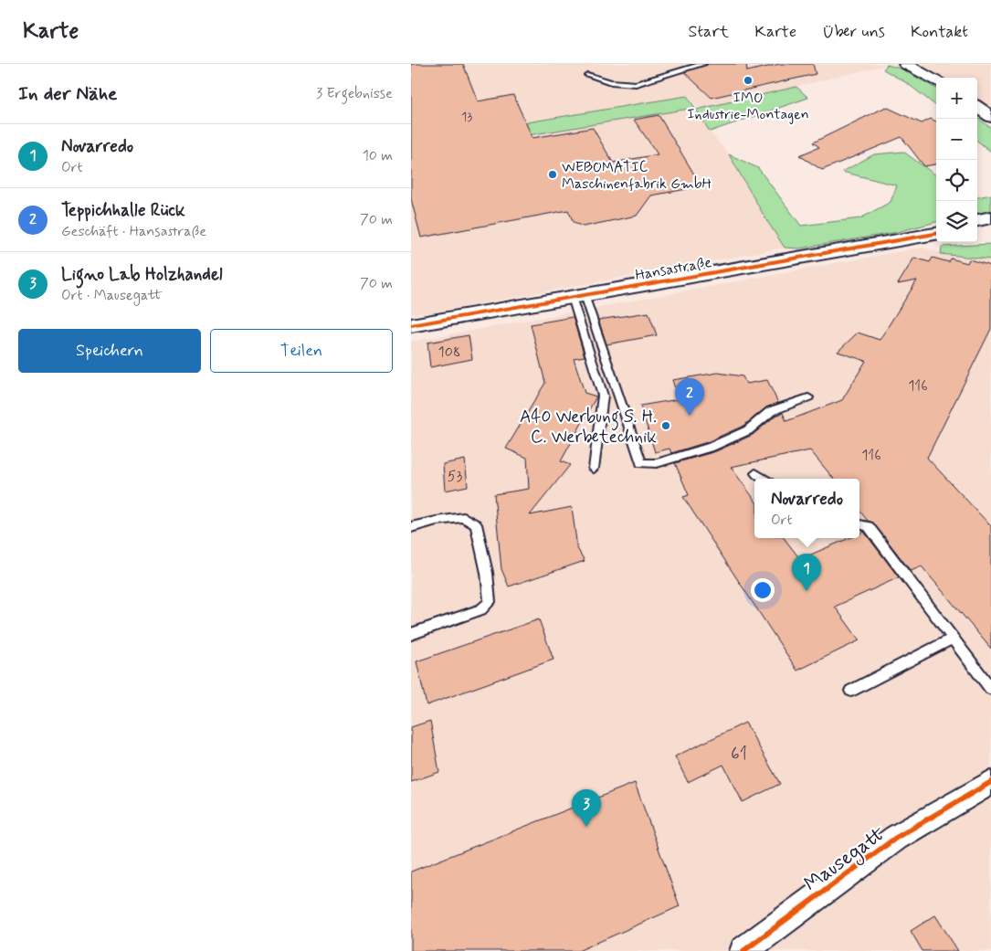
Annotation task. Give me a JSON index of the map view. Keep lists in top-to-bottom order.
{
  "streets": {
    "street": ["Hansastraße", "Mausegatt"]
  },
  "places": ["IMO Industrie-Montagen", "WEBOMATIC Maschinenfabrik GmbH", "A40 Werbung S. H. C. Werbetechnik"],
  "house_numbers": [
    "13",
    "108",
    "116",
    "116",
    "53",
    "61"
  ],
  "page": {
    "header": "Karte",
    "nav": [
      "Start",
      "Karte",
      "Über uns",
      "Kontakt"
    ],
    "heading": ["In der Nähe", "3 Ergebnisse"],
    "map_buttons": ["+", "−"],
    "list": [
      {
        "mark": "1",
        "name": "Novarredo",
        "note": "Ort",
        "value": "10 m"
      },
      {
        "mark": "2",
        "name": "Teppichhalle Rück",
        "note": "Geschäft · Hansastraße",
        "value": "70 m"
      },
      {
        "mark": "3",
        "name": "Ligno Lab Holzhandel",
        "note": "Ort · Mausegatt",
        "value": "70 m"
      }
    ],
    "buttons": ["Speichern", "Teilen"],
    "pins": ["2", "1", "3"],
    "popup": ["Novarredo", "Ort"]
  }
}
